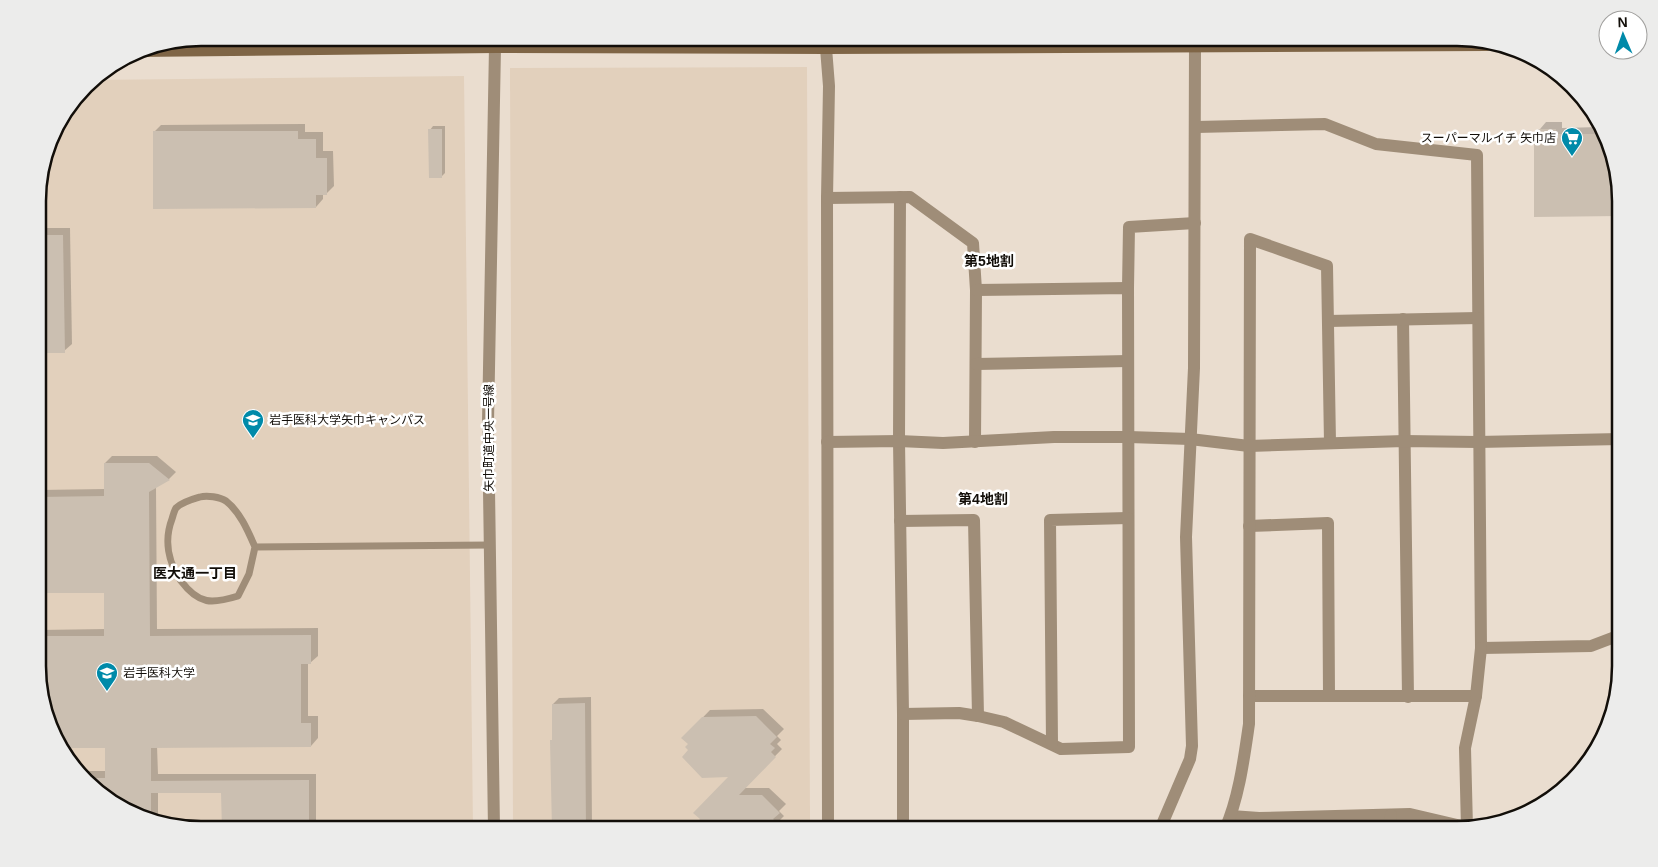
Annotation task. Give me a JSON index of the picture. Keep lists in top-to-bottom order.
{
  "streets": {
    "street": ["矢巾町道中央一号線"]
  },
  "districts": ["第5地割", "第4地割", "医大通一丁目"],
  "places": {
    "supermarket": ["スーパーマルイチ 矢巾店"],
    "school or university": ["岩手医科大学矢巾キャンパス", "岩手医科大学"]
  },
  "north": "top"
}
